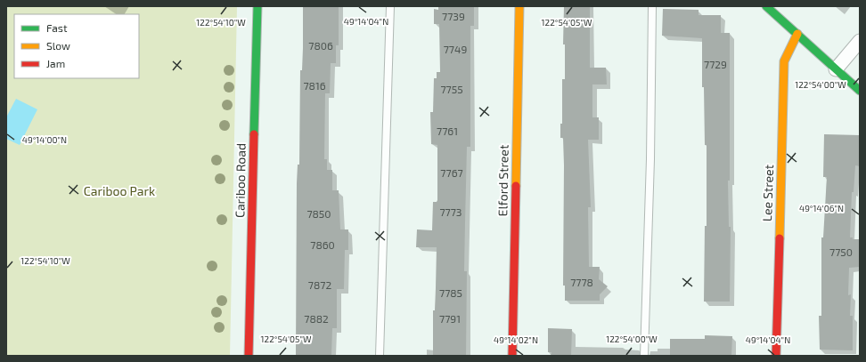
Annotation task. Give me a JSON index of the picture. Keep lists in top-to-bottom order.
{
  "streets": {
    "street": ["Cariboo Road", "Elford Street", "Lee Street"]
  },
  "parks": ["Cariboo Park"],
  "house_numbers": [
    "7739",
    "7806",
    "7749",
    "7729",
    "7816",
    "7755",
    "7761",
    "7767",
    "7773",
    "7850",
    "7860",
    "7750",
    "7778",
    "7872",
    "7785",
    "7882",
    "7791"
  ],
  "legend": ["Fast", "Slow", "Jam"],
  "coordinates": [
    "49°14'04\"N",
    "122°54'10\"W",
    "122°54'05\"W",
    "122°54'00\"W",
    "49°14'00\"N",
    "49°14'06\"N",
    "49°14'02\"N"
  ]
}
